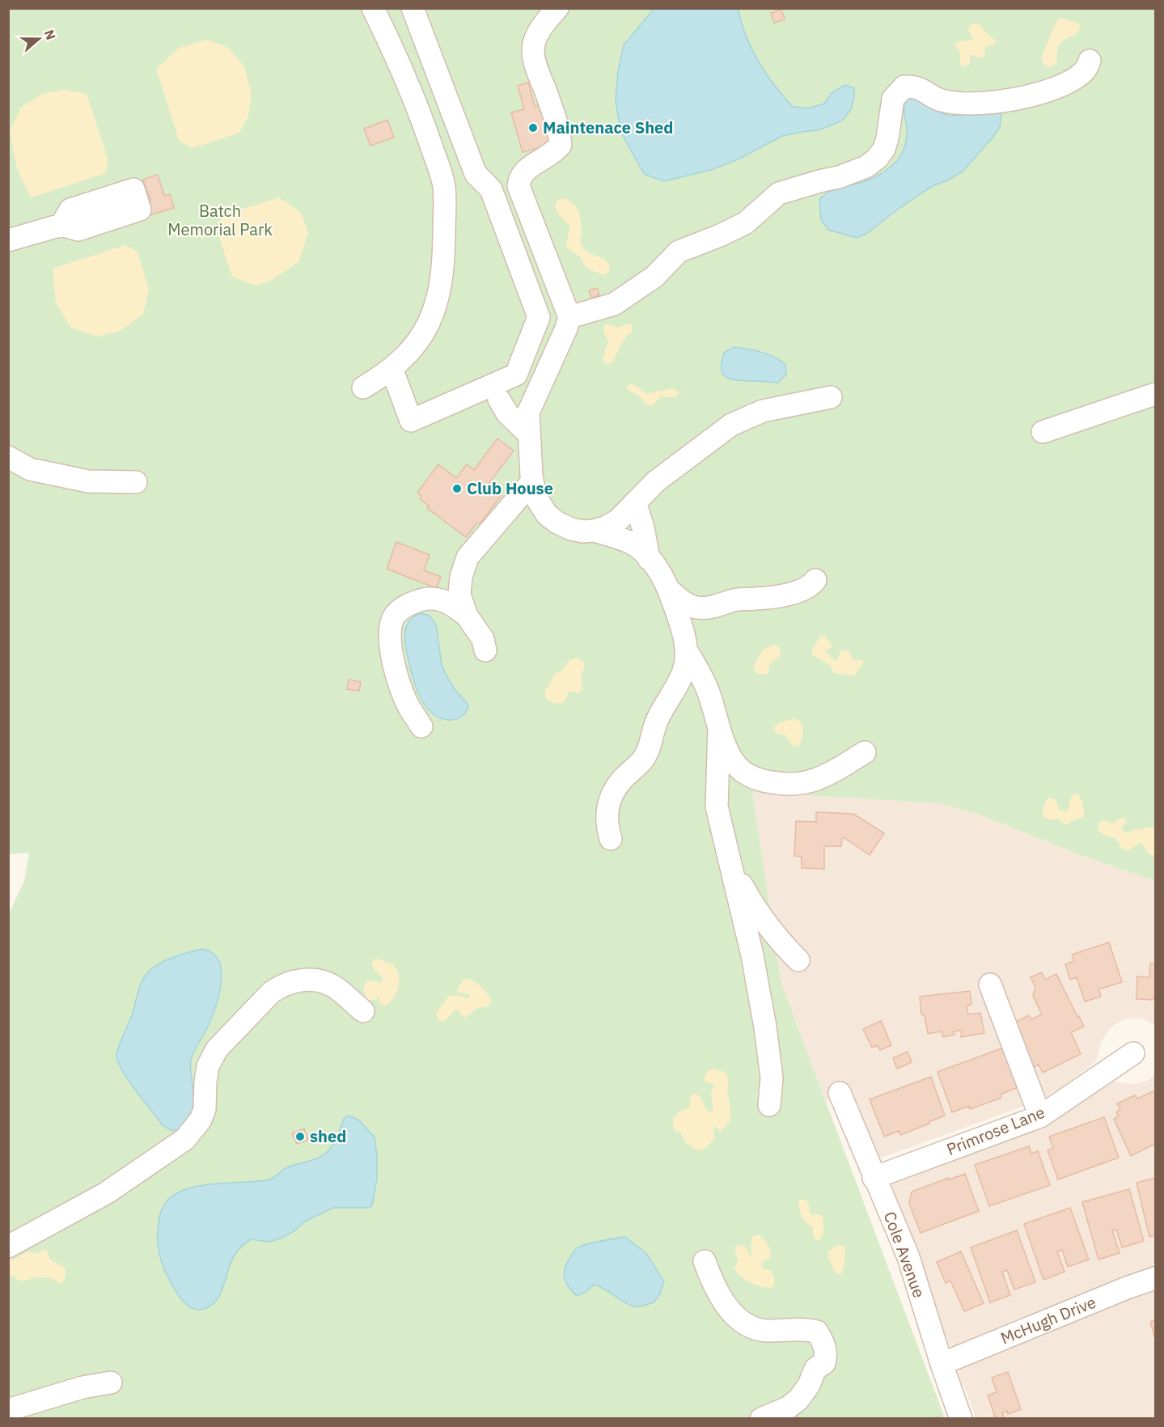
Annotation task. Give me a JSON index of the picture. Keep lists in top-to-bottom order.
{
  "streets": {
    "street": ["Primrose Lane", "Cole Avenue", "McHugh Drive"]
  },
  "crossings": [
    ["Primrose Lane", "Cole Avenue"],
    ["Cole Avenue", "McHugh Drive"]
  ],
  "parks": ["Batch Memorial Park"],
  "places": ["Maintenace Shed", "Club House", "shed"],
  "north": "right"
}
